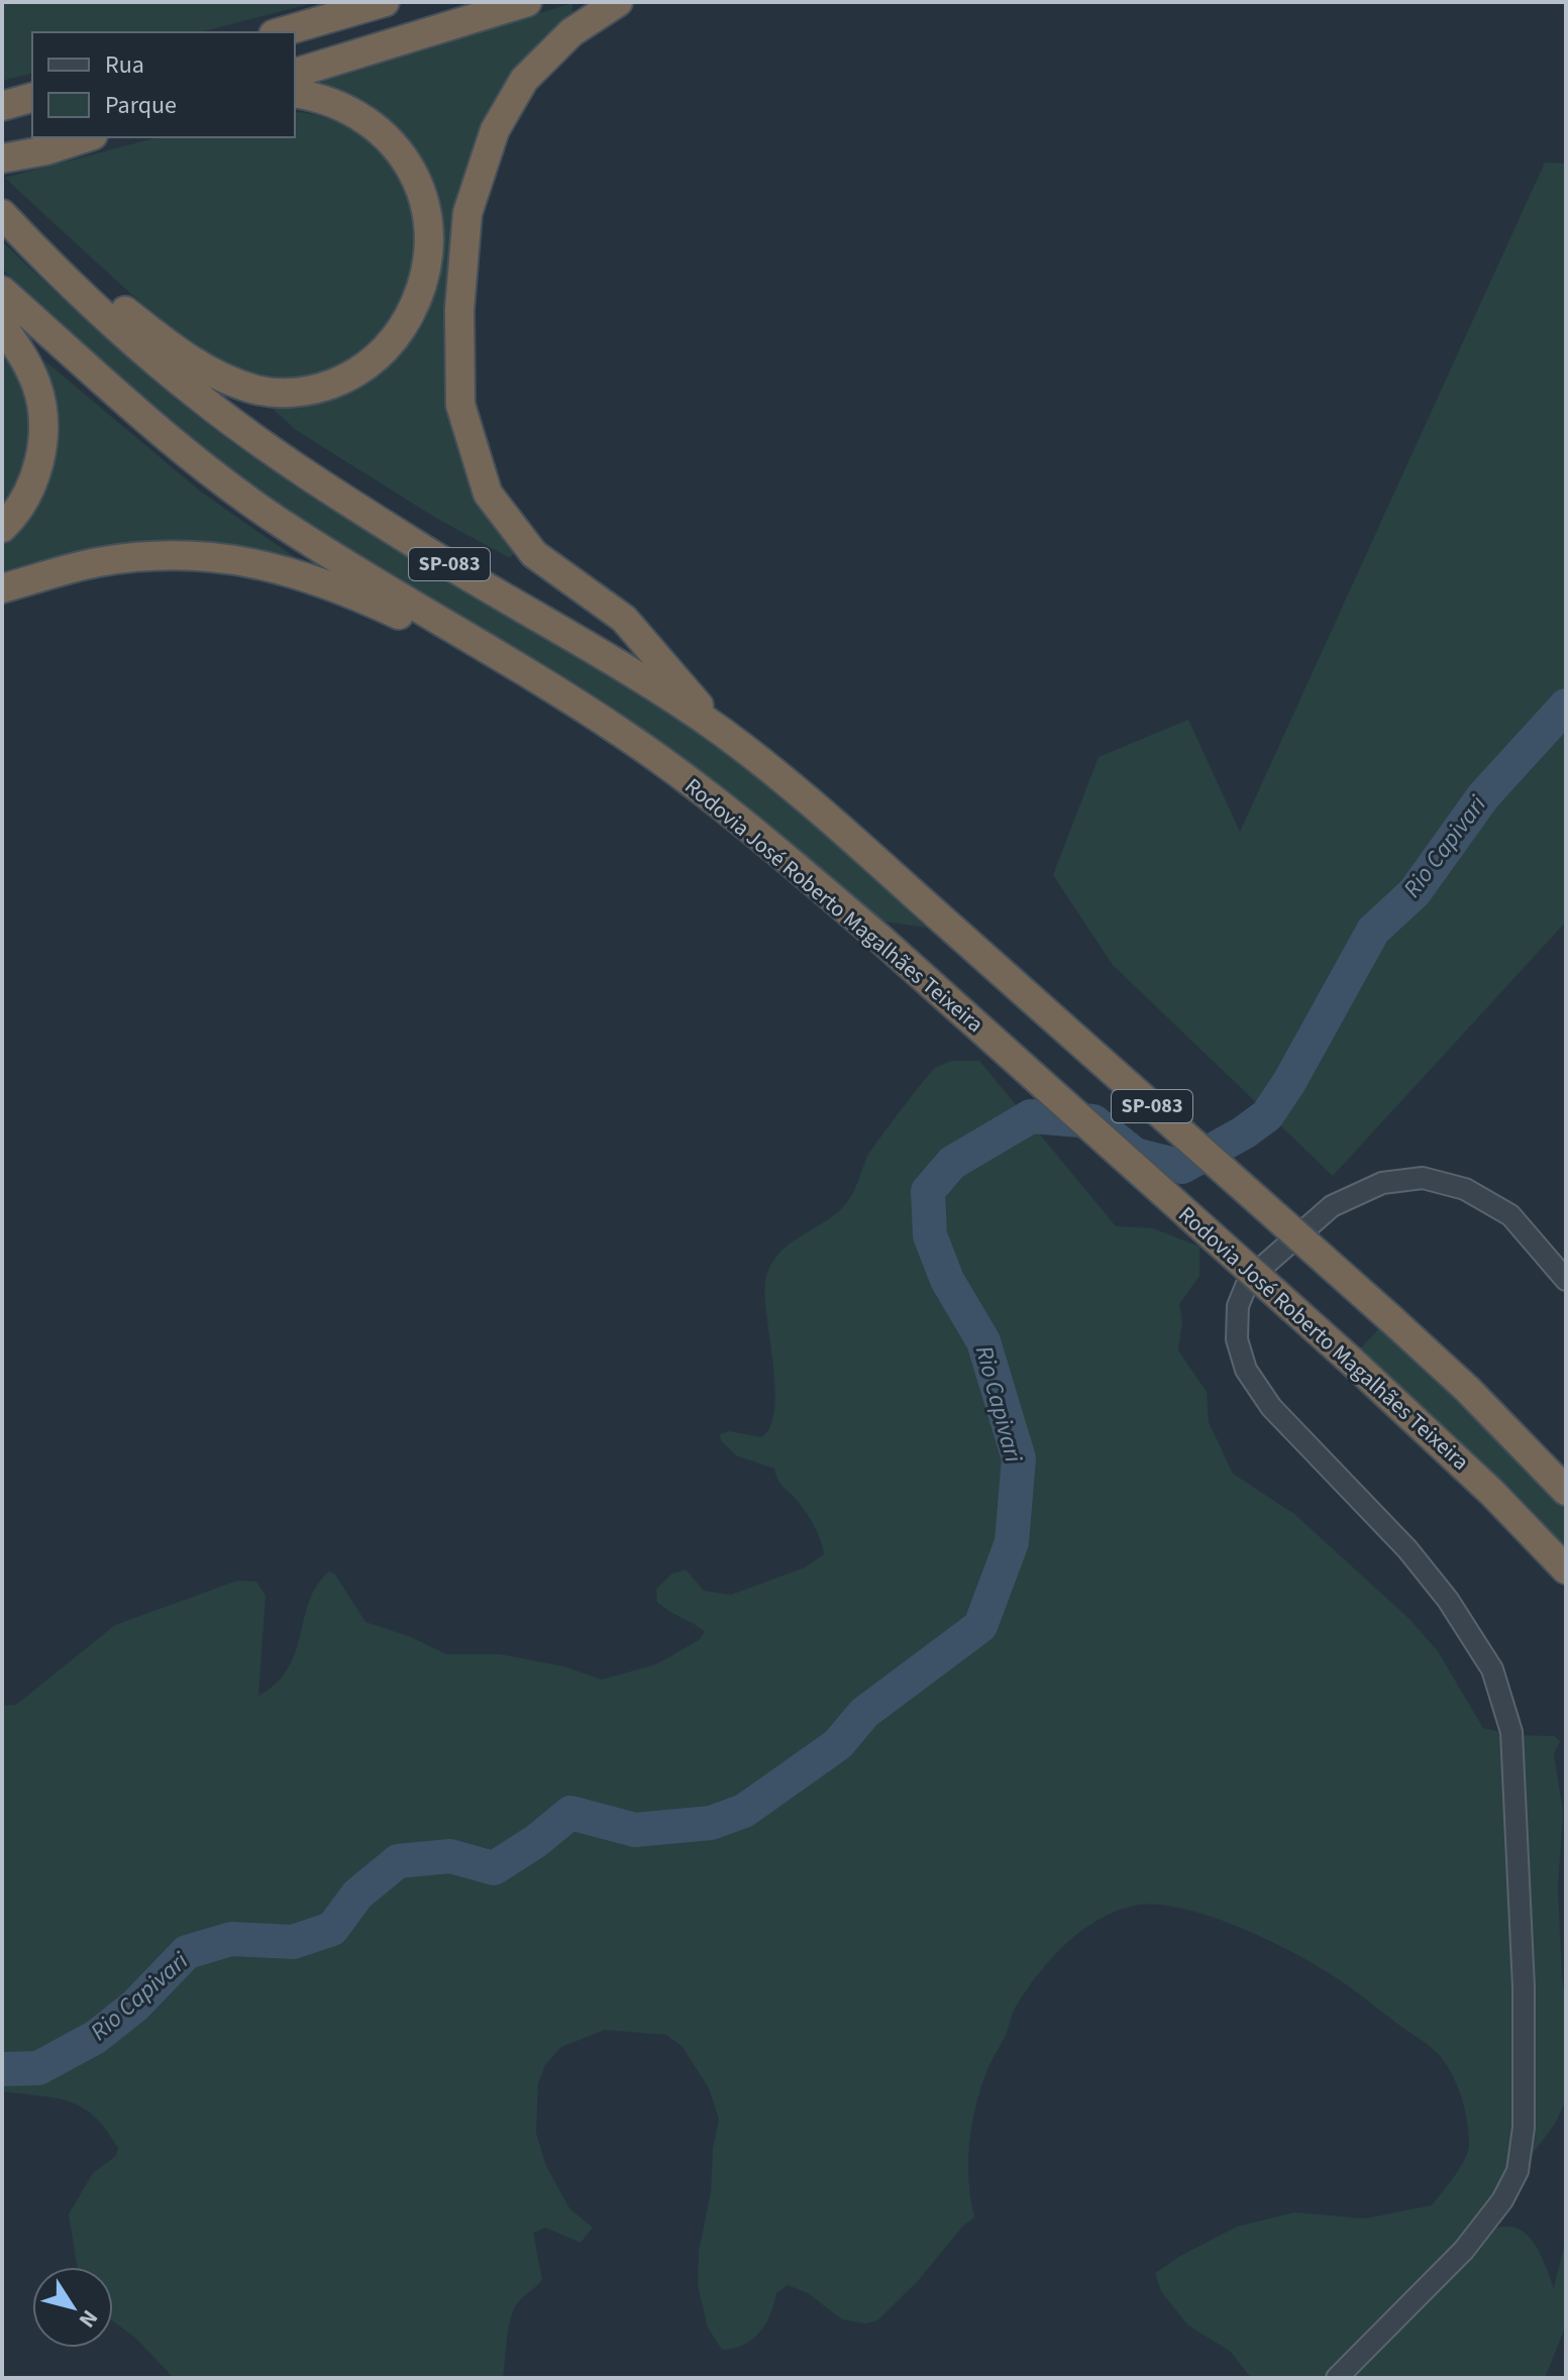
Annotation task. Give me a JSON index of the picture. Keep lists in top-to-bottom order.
{
  "streets": {
    "highway": ["SP-083", "Rodovia José Roberto Magalhães Teixeira"]
  },
  "water": ["Rio Capivari"],
  "legend": ["Rua", "Parque"],
  "north": "bottom right"
}
